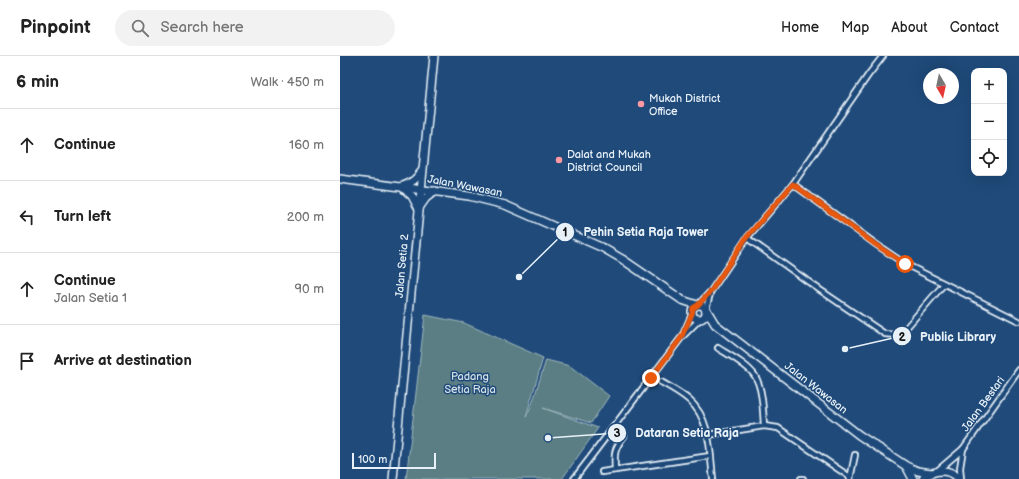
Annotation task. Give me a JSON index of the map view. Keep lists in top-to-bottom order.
{
  "streets": {
    "street": ["Jalan Wawasan", "Jalan Setia 2", "Jalan Bestari"]
  },
  "crossings": [
    ["Jalan Wawasan", "Jalan Setia 2"],
    ["Jalan Wawasan", "Jalan Bestari"]
  ],
  "parks": ["Padang Setia Raja"],
  "places": [
    "Mukah District Office",
    "Dalat and Mukah District Council",
    "Pehin Setia Raja Tower",
    "Public Library",
    "Dataran Setia Raja"
  ],
  "scale_bar": "100 m",
  "north": "bottom",
  "page": {
    "header": "Pinpoint",
    "search": "Search here",
    "nav": [
      "Home",
      "Map",
      "About",
      "Contact"
    ],
    "heading": ["6 min", "Walk · 450 m"],
    "map_buttons": ["+", "−"],
    "list": [
      ["Continue", "160 m"],
      ["Turn left", "200 m"],
      ["Continue", "Jalan Setia 1", "90 m"],
      "Arrive at destination"
    ],
    "scale": "100 m"
  }
}
